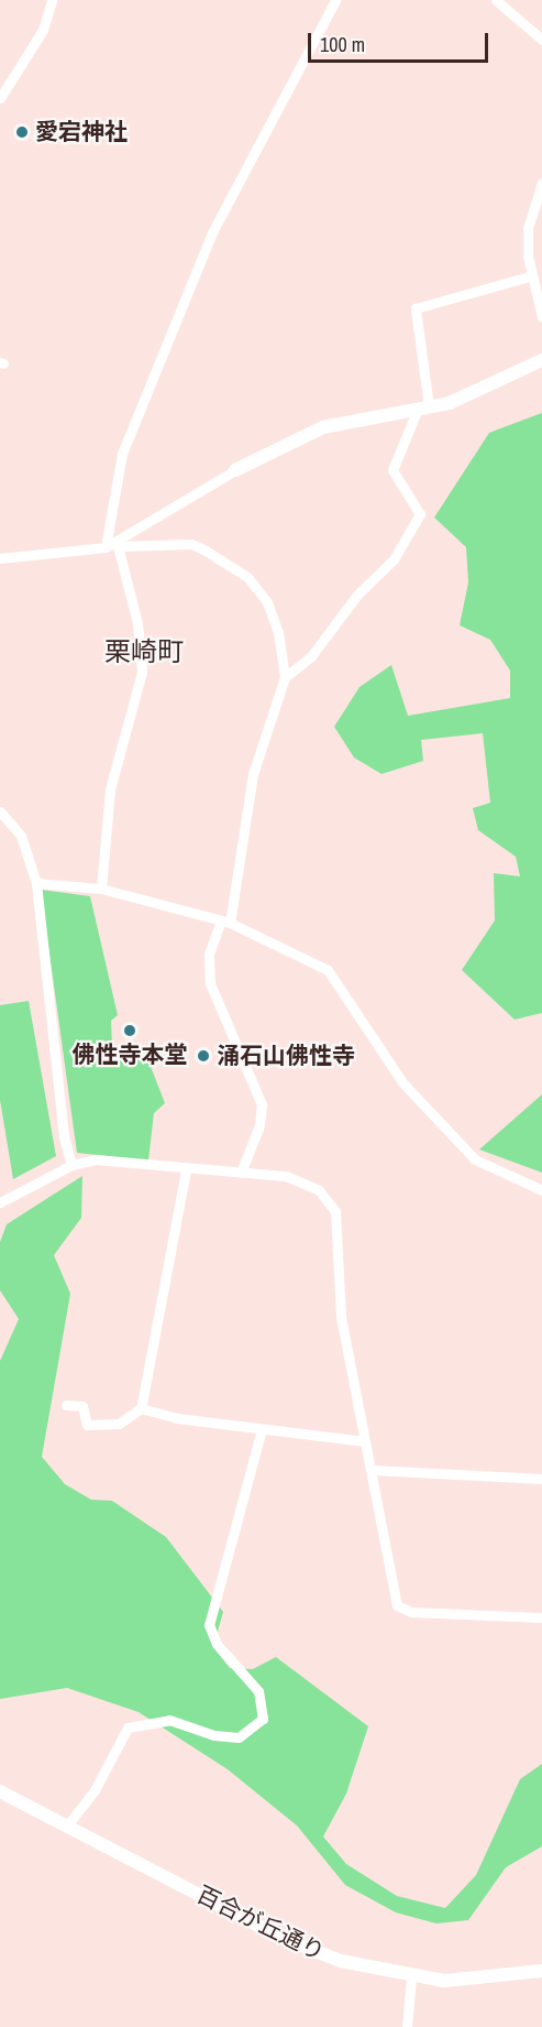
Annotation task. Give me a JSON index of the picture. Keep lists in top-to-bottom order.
{
  "streets": {
    "street": ["百合が丘通り"]
  },
  "districts": ["栗崎町"],
  "places": ["愛宕神社", "佛性寺本堂", "涌石山佛性寺"],
  "scale_bar": "100 m"
}
